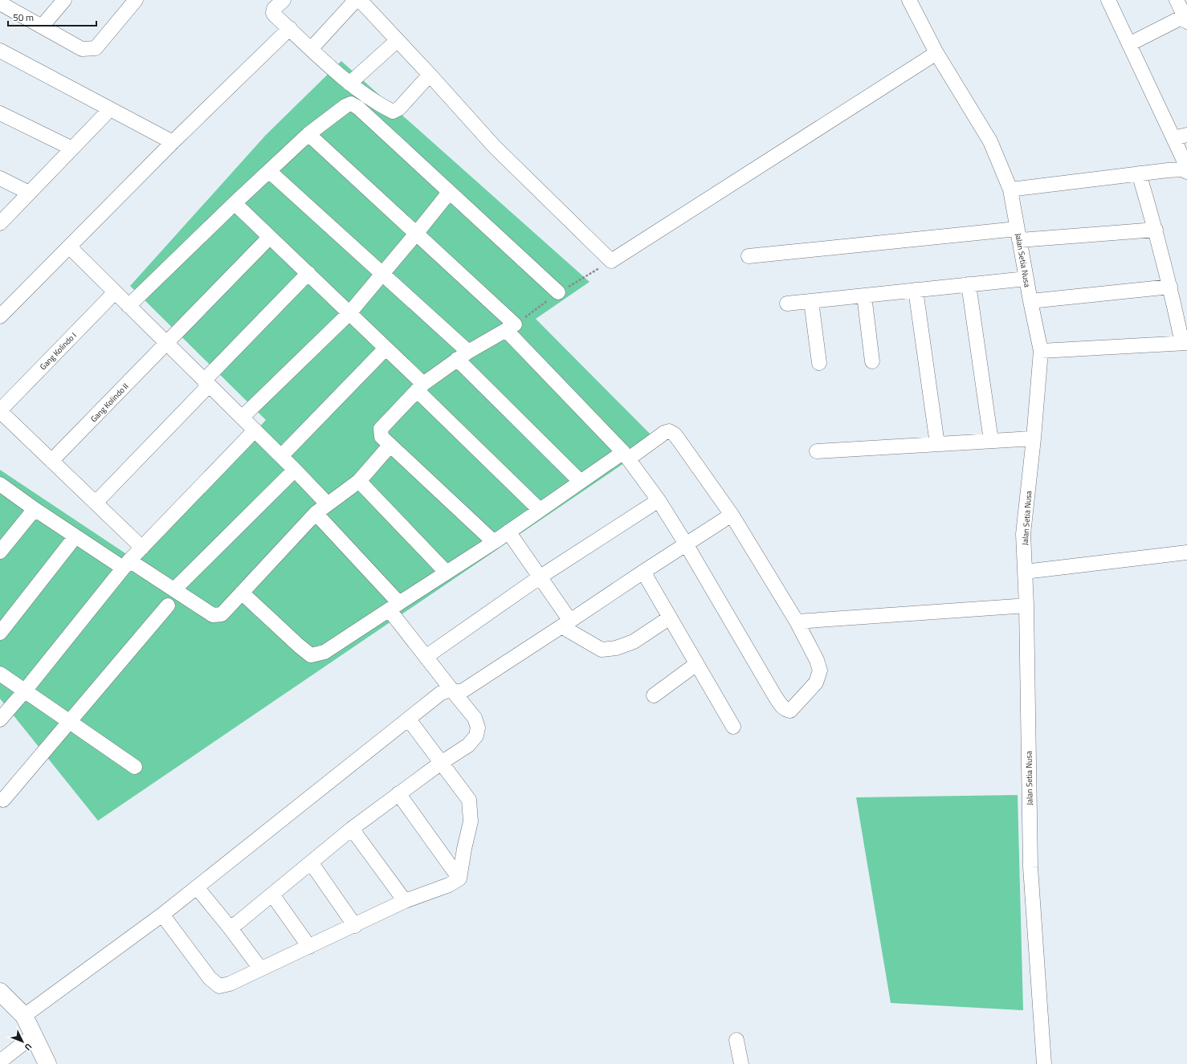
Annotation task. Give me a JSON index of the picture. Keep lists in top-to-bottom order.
{
  "streets": {
    "street": ["Jalan Setia Nusa", "Gang Kolindo I", "Gang Kolindo II"]
  },
  "scale_bar": "50 m",
  "north": "bottom right"
}
